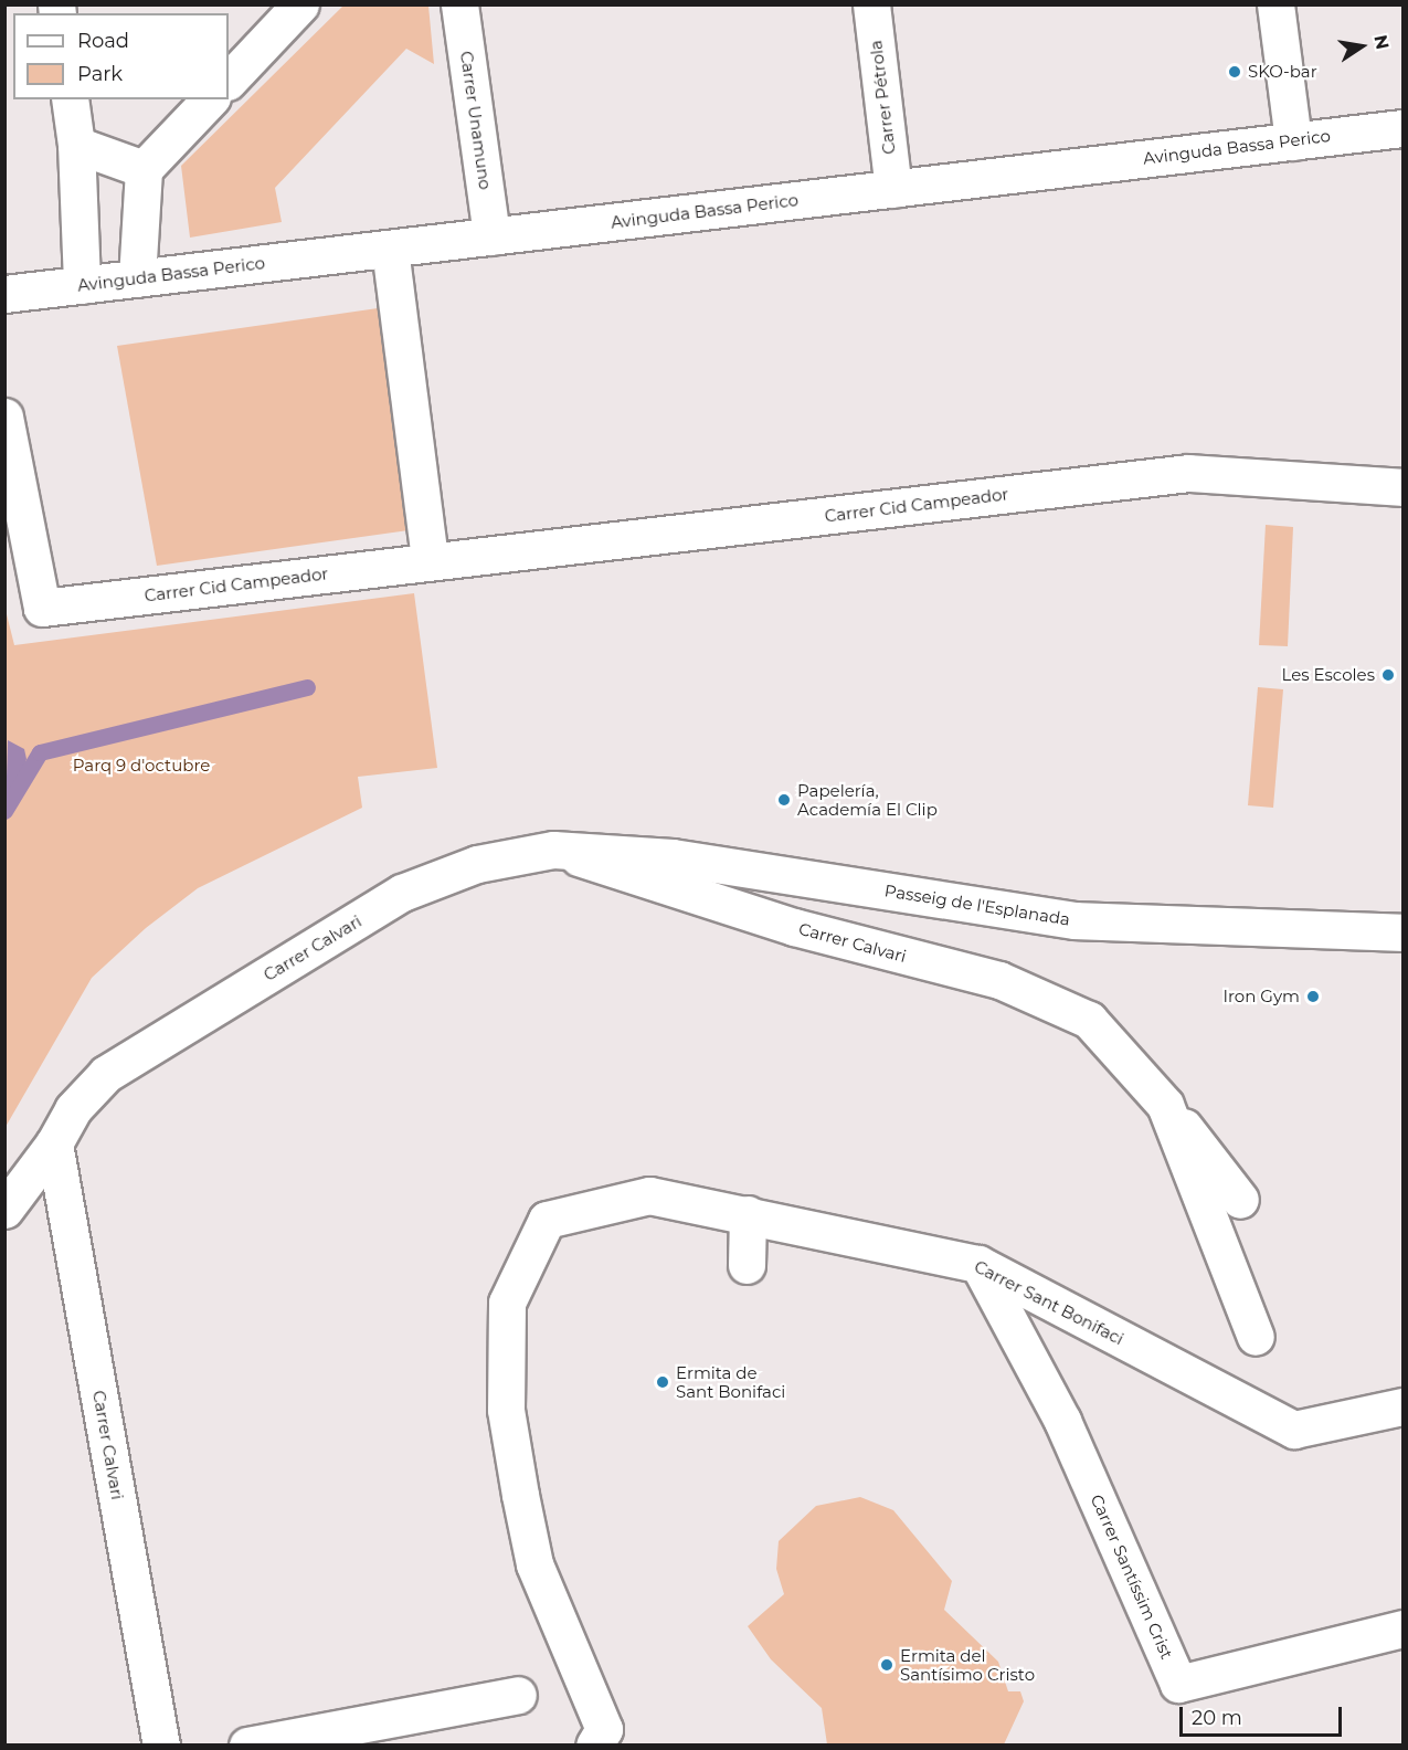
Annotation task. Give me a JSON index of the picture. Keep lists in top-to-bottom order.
{
  "streets": {
    "street": [
      "Carrer Pétrola",
      "Carrer Unamuno",
      "Avinguda Bassa Perico",
      "Carrer Cid Campeador",
      "Passeig de l'Esplanada",
      "Carrer Calvari",
      "Carrer Sant Bonifaci",
      "Carrer Santíssim Crist"
    ]
  },
  "crossings": [
    ["Carrer Pétrola", "Avinguda Bassa Perico"],
    ["Carrer Unamuno", "Avinguda Bassa Perico"],
    ["Passeig de l'Esplanada", "Carrer Calvari"],
    ["Carrer Sant Bonifaci", "Carrer Santíssim Crist"]
  ],
  "parks": ["Parq 9 d'octubre"],
  "places": [
    "SKO-bar",
    "Les Escoles",
    "Papelería, Academía El Clip",
    "Iron Gym",
    "Ermita de Sant Bonifaci",
    "Ermita del Santísimo Cristo"
  ],
  "legend": ["Road", "Park"],
  "scale_bar": "20 m",
  "north": "right"
}
